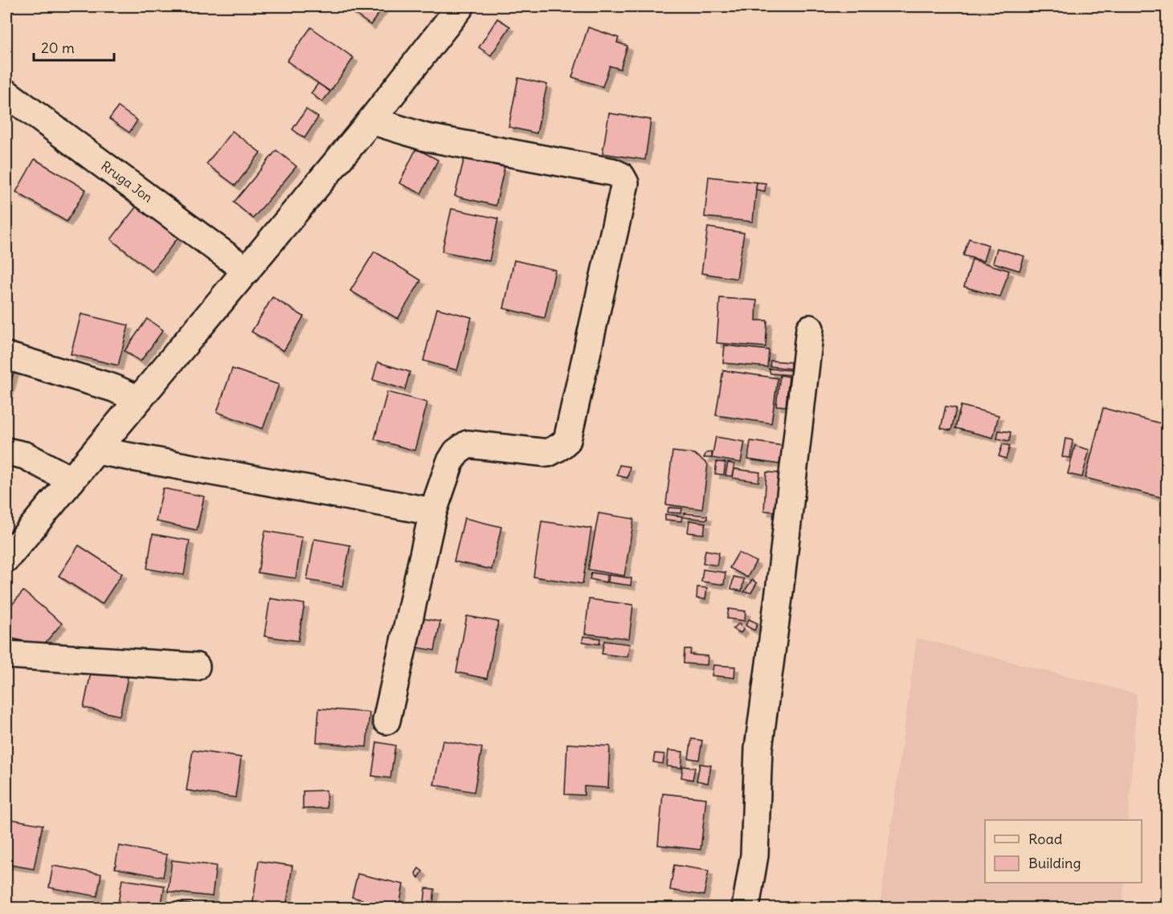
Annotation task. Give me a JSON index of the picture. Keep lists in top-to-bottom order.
{
  "streets": {
    "street": ["Rruga Jon"]
  },
  "legend": ["Road", "Building"],
  "scale_bar": "20 m"
}
